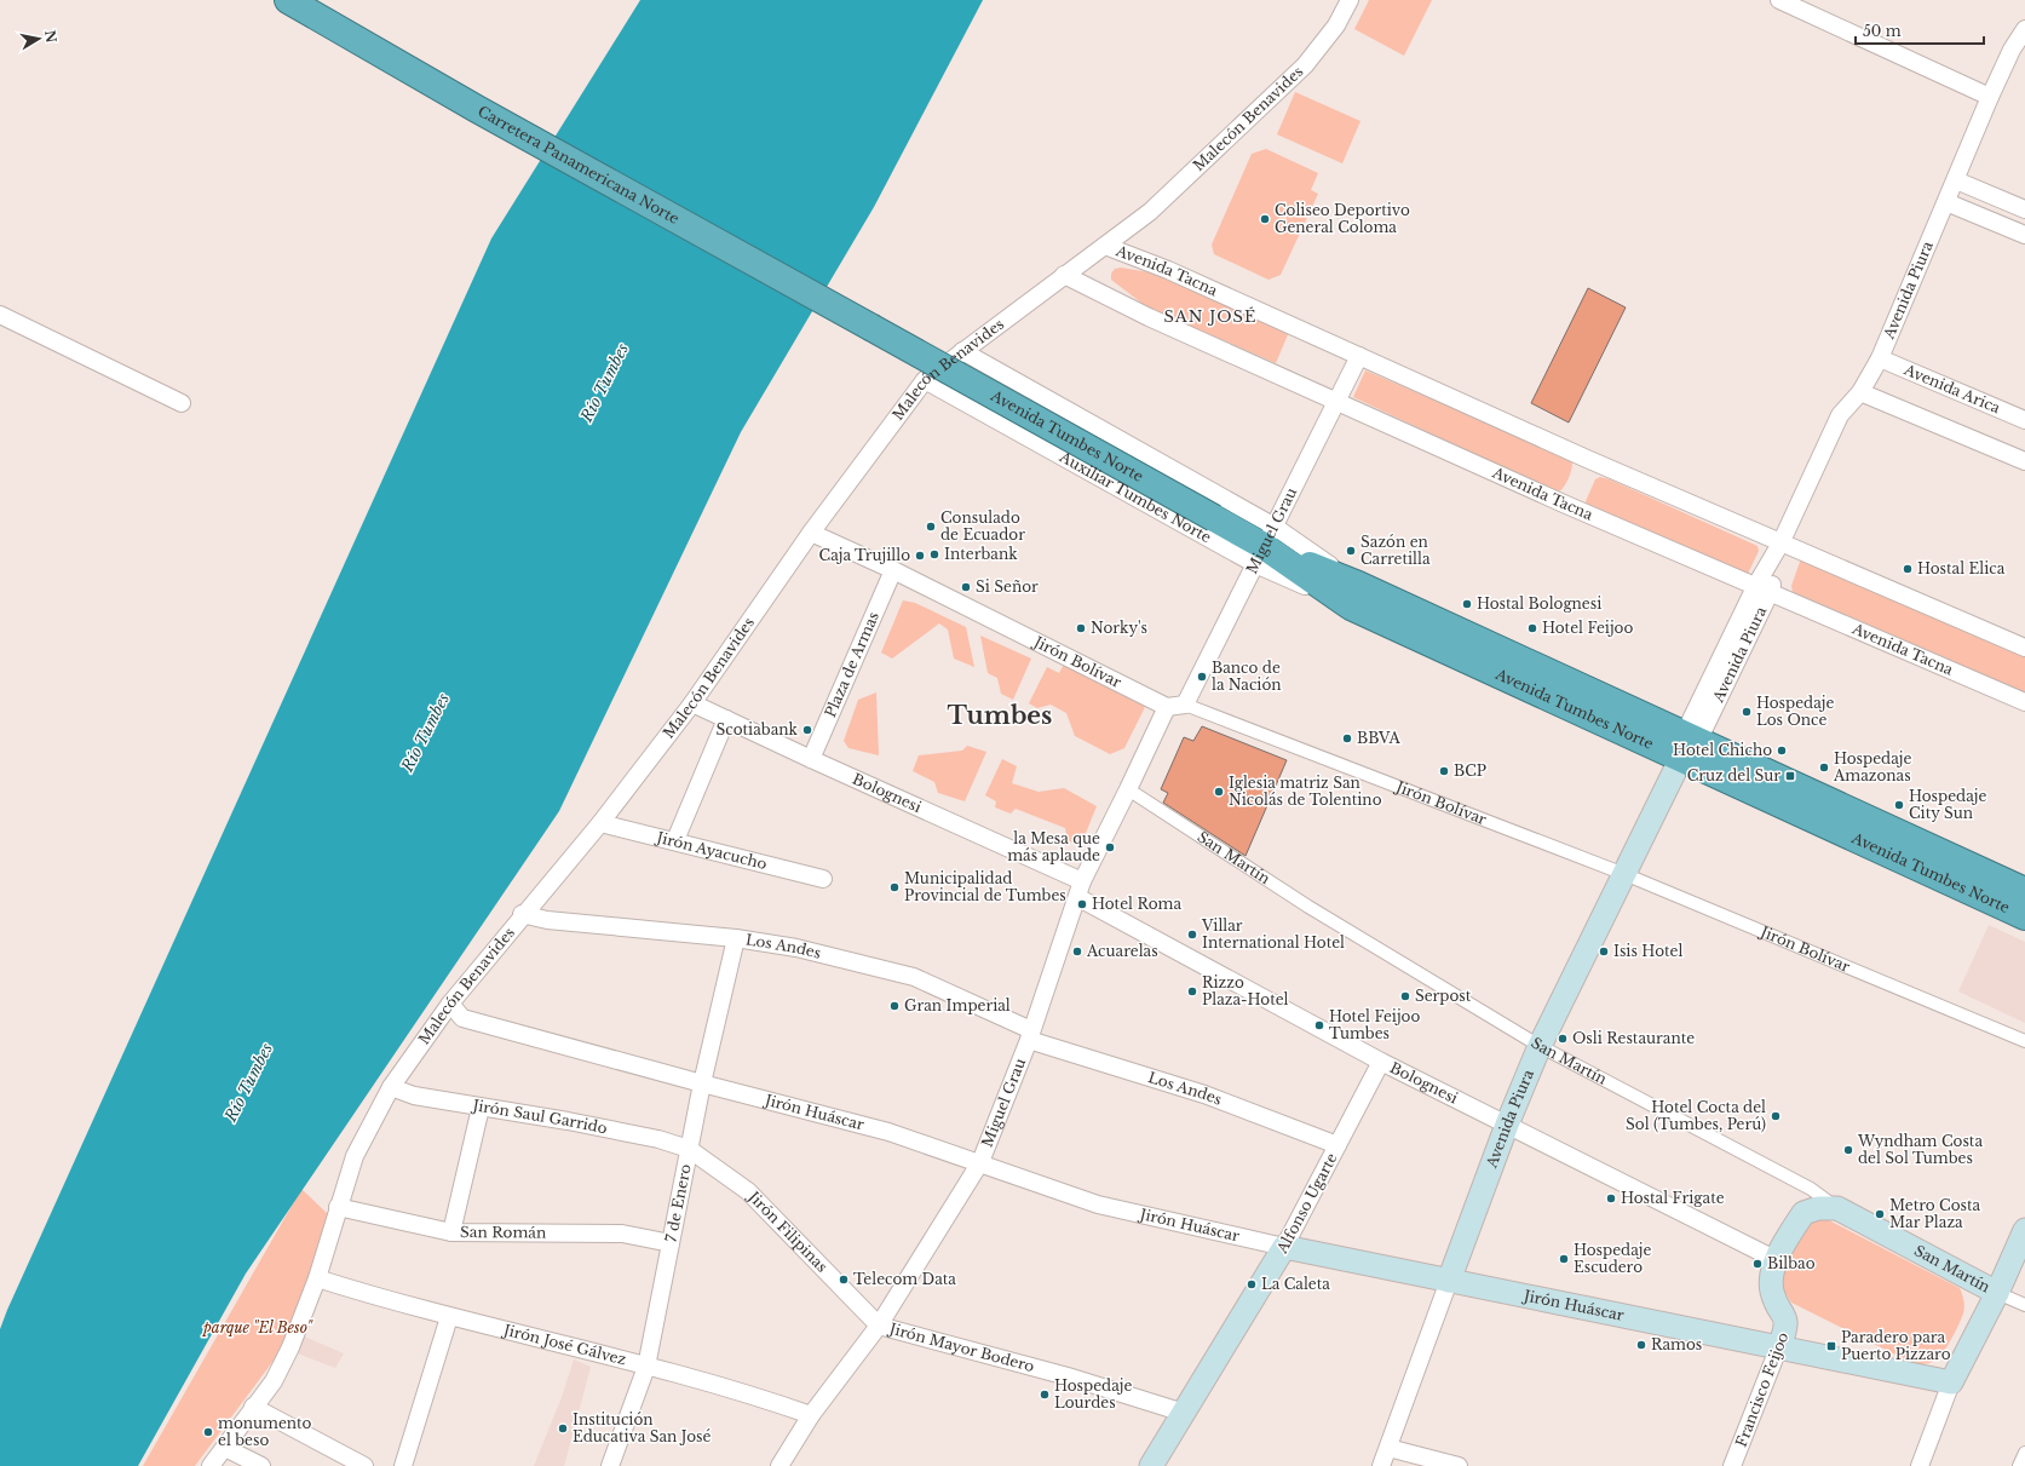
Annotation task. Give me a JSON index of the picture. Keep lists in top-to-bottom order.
{
  "streets": {
    "highway": ["Carretera Panamericana Norte", "Avenida Tumbes Norte"],
    "main road": [
      "Avenida Piura",
      "San Martín",
      "Jirón Huáscar",
      "Alfonso Ugarte",
      "Francisco Feijoo"
    ],
    "street": [
      "Malecón Benavides",
      "Avenida Tacna",
      "Avenida Arica",
      "Auxiliar Tumbes Norte",
      "Miguel Grau",
      "Jirón Bolívar",
      "Plaza de Armas",
      "Bolognesi",
      "Jirón Ayacucho",
      "Los Andes",
      "Jirón Saul Garrido",
      "7 de Enero",
      "San Román",
      "Jirón Filipinas",
      "Jirón José Gálvez",
      "Jirón Mayor Bodero"
    ]
  },
  "crossings": [
    ["Malecón Benavides", "Avenida Tacna"],
    ["Malecón Benavides", "Auxiliar Tumbes Norte"],
    ["Malecón Benavides", "Jirón Bolívar"],
    ["Malecón Benavides", "Bolognesi"],
    ["Malecón Benavides", "Jirón Ayacucho"],
    ["Malecón Benavides", "Los Andes"],
    ["Malecón Benavides", "Jirón Huáscar"],
    ["Malecón Benavides", "Jirón Saul Garrido"],
    ["Malecón Benavides", "San Román"],
    ["Malecón Benavides", "Jirón José Gálvez"],
    ["Carretera Panamericana Norte", "Avenida Tumbes Norte"],
    ["Avenida Tacna", "Avenida Piura"],
    ["Avenida Tacna", "Miguel Grau"],
    ["Avenida Piura", "Avenida Arica"],
    ["Avenida Piura", "Avenida Tumbes Norte"],
    ["Avenida Piura", "Jirón Bolívar"],
    ["Avenida Piura", "Bolognesi"],
    ["Avenida Piura", "San Martín"],
    ["Avenida Piura", "Jirón Huáscar"],
    ["Avenida Tumbes Norte", "Auxiliar Tumbes Norte"],
    ["Avenida Tumbes Norte", "Miguel Grau"],
    ["Auxiliar Tumbes Norte", "Miguel Grau"],
    ["Miguel Grau", "Jirón Bolívar"],
    ["Miguel Grau", "Bolognesi"],
    ["Miguel Grau", "San Martín"],
    ["Miguel Grau", "Los Andes"],
    ["Miguel Grau", "Jirón Huáscar"],
    ["Miguel Grau", "Jirón Filipinas"],
    ["Miguel Grau", "Jirón José Gálvez"],
    ["Miguel Grau", "Jirón Mayor Bodero"],
    ["Jirón Bolívar", "Plaza de Armas"],
    ["Plaza de Armas", "Bolognesi"],
    ["Bolognesi", "Alfonso Ugarte"],
    ["Bolognesi", "Francisco Feijoo"],
    ["San Martín", "Francisco Feijoo"],
    ["Los Andes", "7 de Enero"],
    ["Los Andes", "Alfonso Ugarte"],
    ["Jirón Huáscar", "7 de Enero"],
    ["Jirón Huáscar", "Alfonso Ugarte"],
    ["Jirón Huáscar", "Francisco Feijoo"],
    ["Jirón Saul Garrido", "7 de Enero"],
    ["Jirón Saul Garrido", "Jirón Filipinas"],
    ["7 de Enero", "San Román"],
    ["7 de Enero", "Jirón Filipinas"],
    ["7 de Enero", "Jirón José Gálvez"],
    ["Alfonso Ugarte", "Jirón Mayor Bodero"],
    ["Jirón Filipinas", "Jirón Mayor Bodero"]
  ],
  "districts": ["SAN JOSÉ", "Tumbes"],
  "water": ["Río Tumbes"],
  "parks": ["parque \"El Beso\""],
  "places": {
    "other": [
      "Coliseo Deportivo General Coloma",
      "Consulado de Ecuador",
      "Sazón en Carretilla",
      "Interbank",
      "Caja Trujillo",
      "Hostal Elica",
      "Si Señor",
      "Hostal Bolognesi",
      "Norky's",
      "Hotel Feijoo",
      "Banco de la Nación",
      "Hospedaje Los Once",
      "Scotiabank",
      "BBVA",
      "Hotel Chicho",
      "Hospedaje Amazonas",
      "BCP",
      "Iglesia matriz San Nicolás de Tolentino",
      "Hospedaje City Sun",
      "la Mesa que más aplaude",
      "Municipalidad Provincial de Tumbes",
      "Hotel Roma",
      "Villar International Hotel",
      "Acuarelas",
      "Isis Hotel",
      "Rizzo Plaza-Hotel",
      "Serpost",
      "Gran Imperial",
      "Hotel Feijoo Tumbes",
      "Osli Restaurante",
      "Hotel Cocta del Sol (Tumbes, Perú)",
      "Wyndham Costa del Sol Tumbes",
      "Hostal Frigate",
      "Metro Costa Mar Plaza",
      "Hospedaje Escudero",
      "Bilbao",
      "Telecom Data",
      "La Caleta",
      "Ramos",
      "Hospedaje Lourdes",
      "Institución Educativa San José",
      "monumento el beso"
    ],
    "transit": ["Cruz del Sur", "Paradero para Puerto Pizzaro"]
  },
  "scale_bar": "50 m",
  "north": "right"
}
